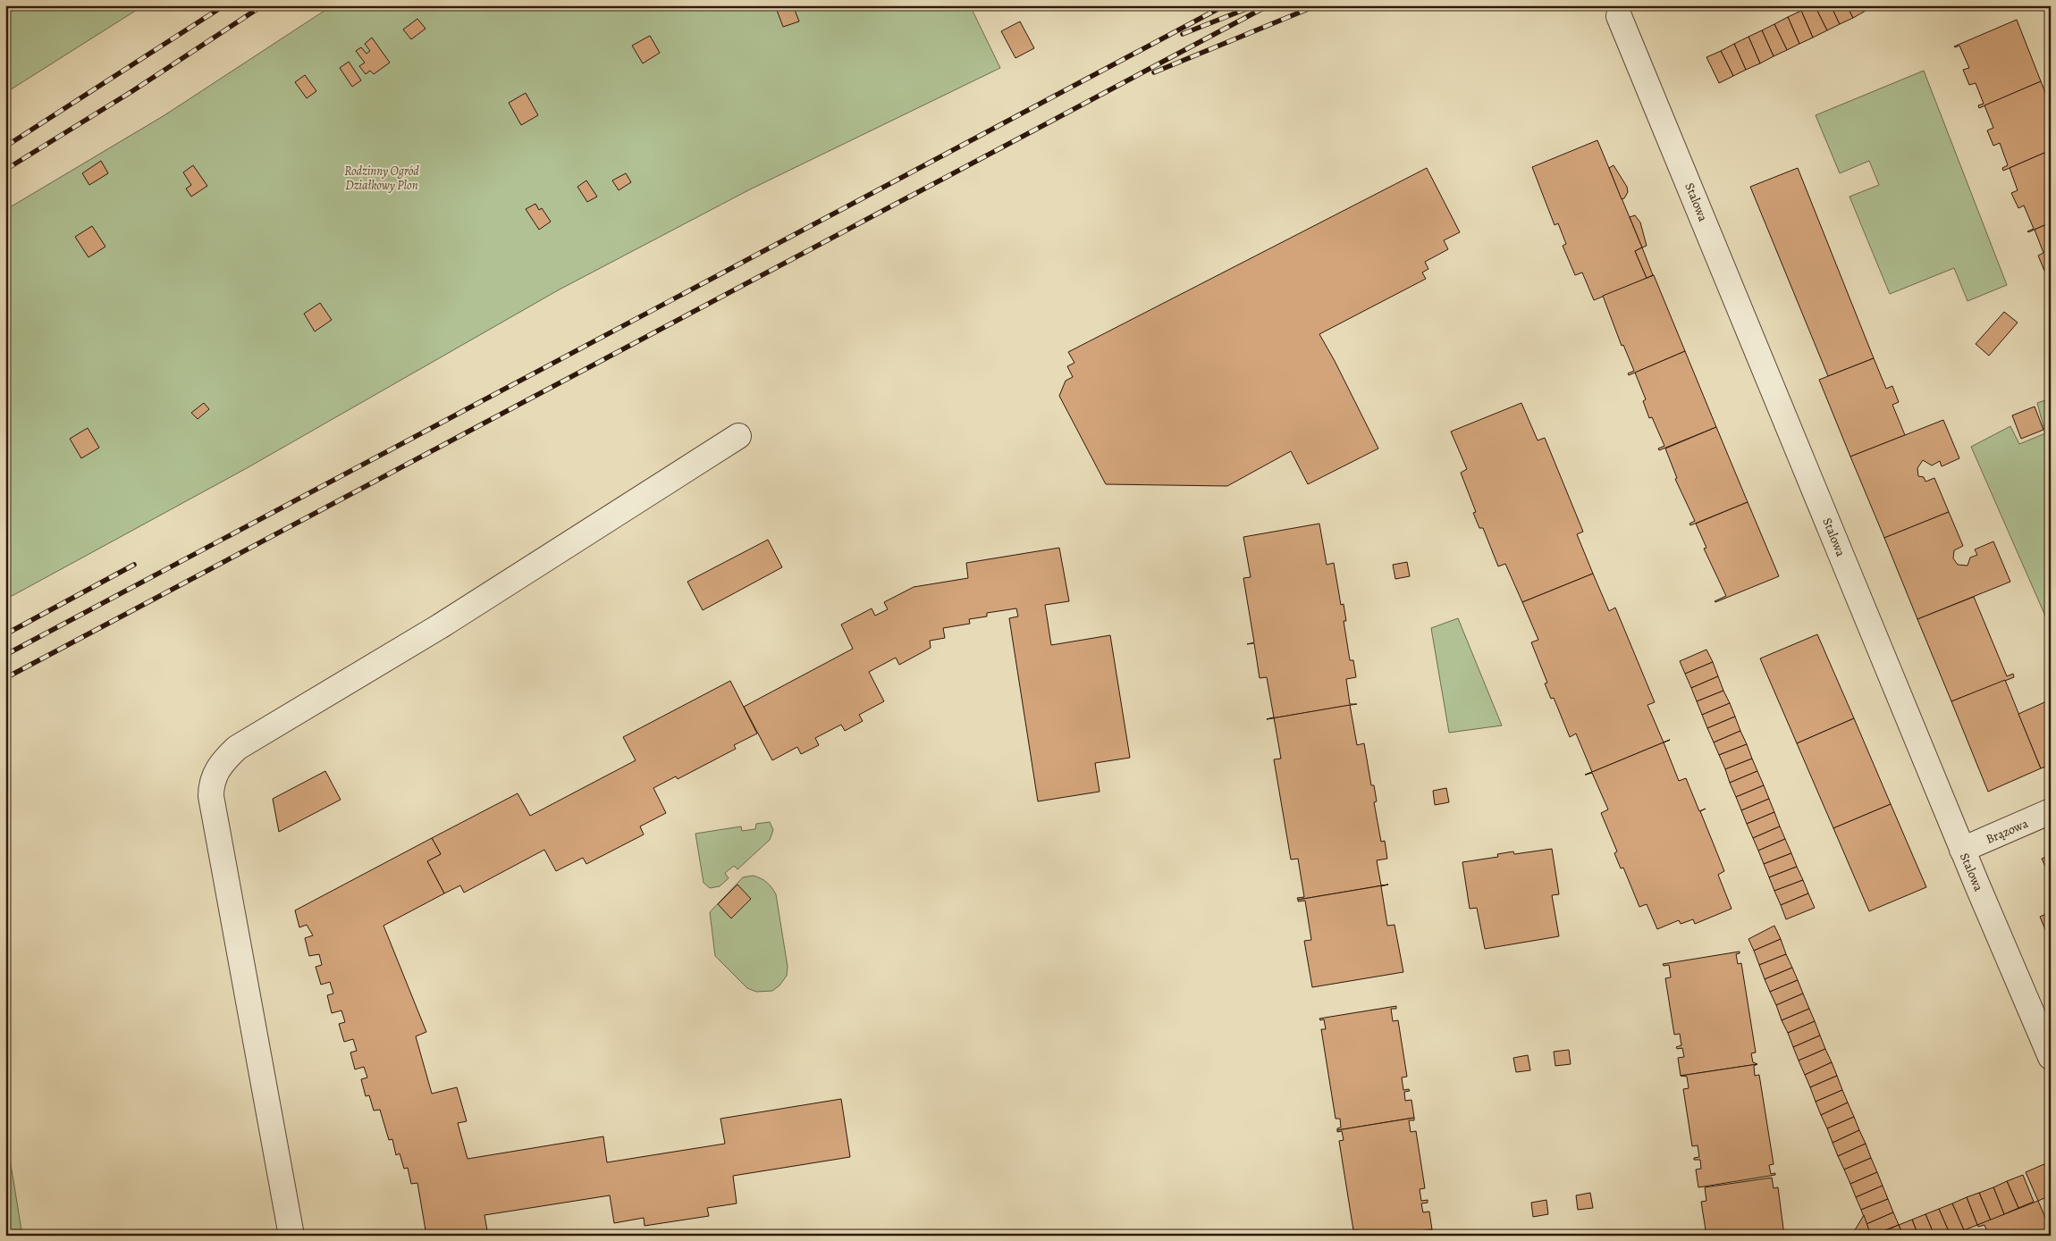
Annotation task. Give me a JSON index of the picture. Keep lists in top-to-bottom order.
{
  "streets": {
    "street": ["Stalowa", "Brązowa"]
  },
  "crossings": [
    ["Stalowa", "Brązowa"]
  ],
  "parks": ["Rodzinny Ogród Działkowy Plon"]
}
